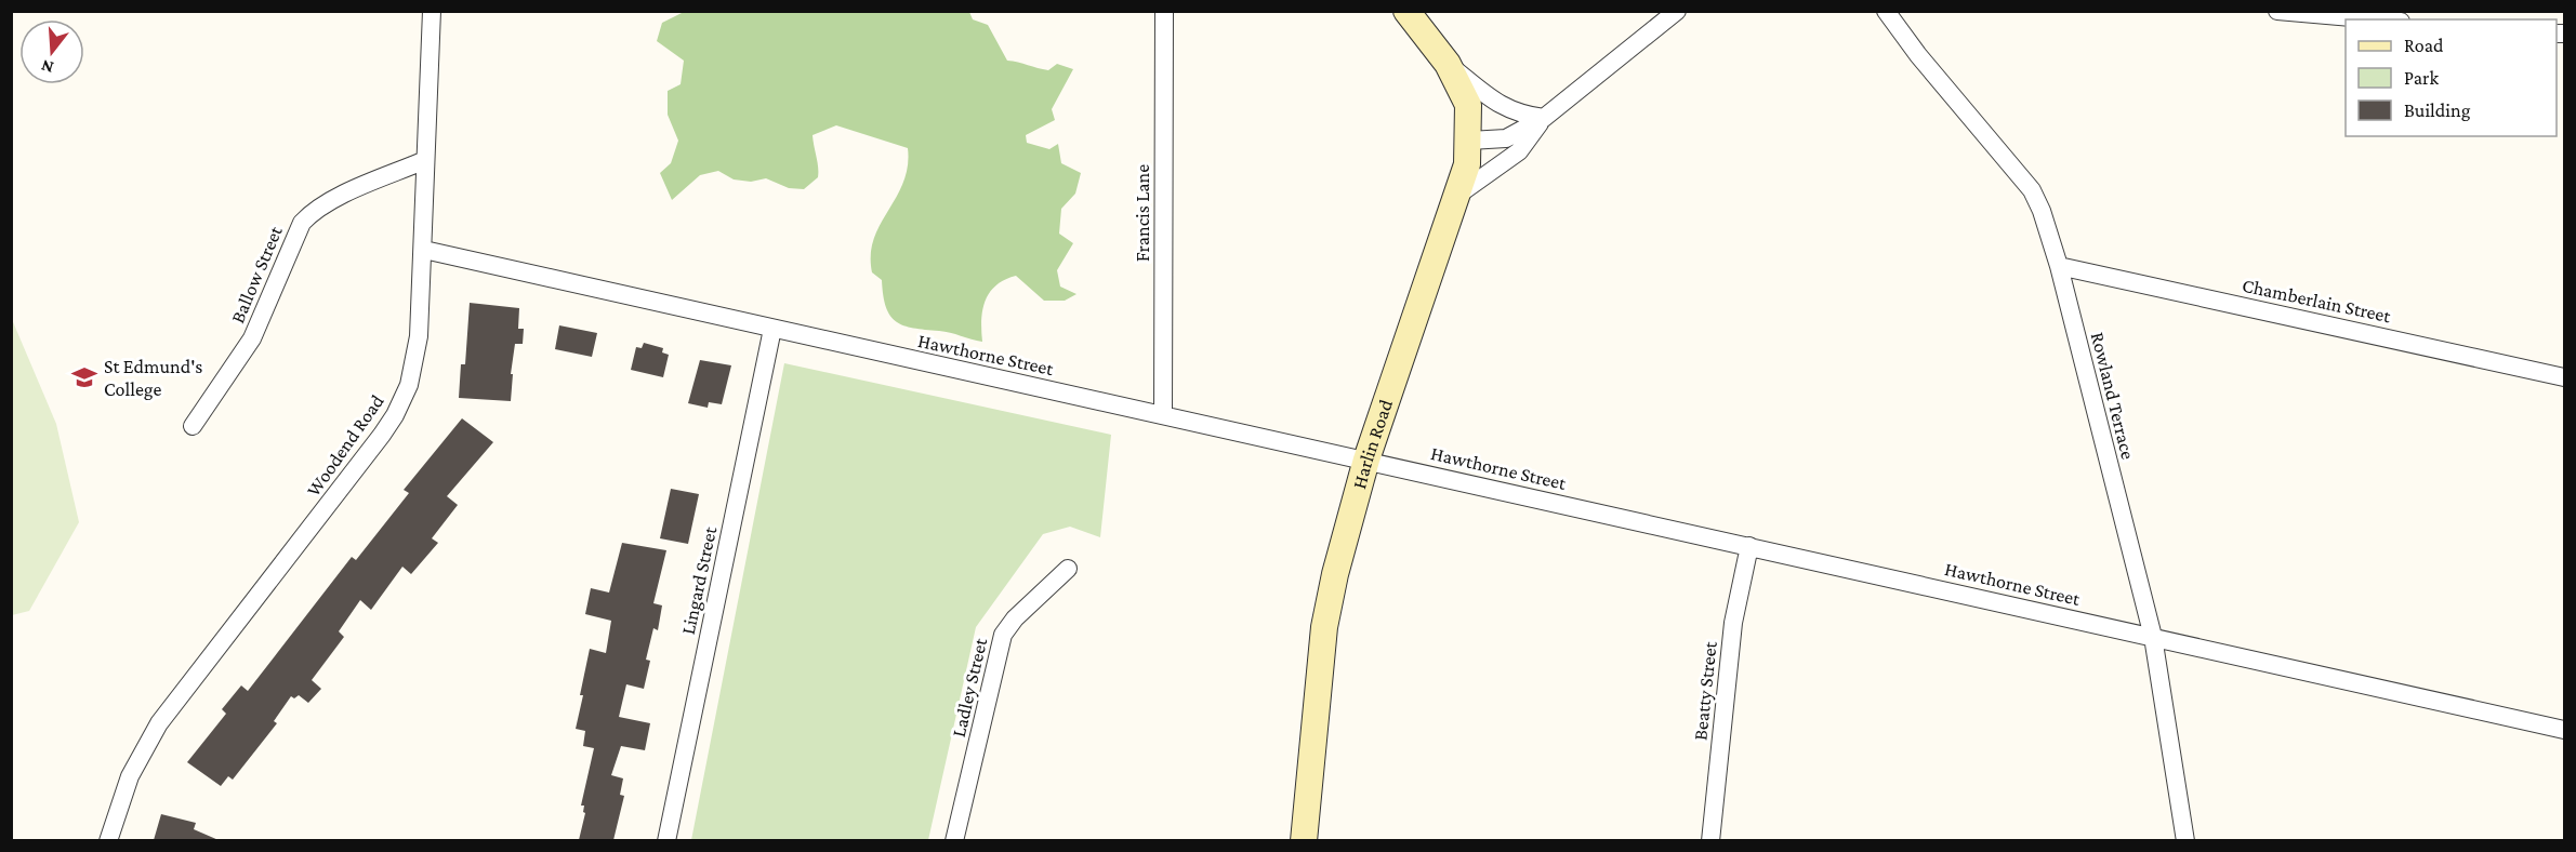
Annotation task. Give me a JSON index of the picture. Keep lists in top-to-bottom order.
{
  "streets": {
    "main road": ["Harlin Road"],
    "street": [
      "Francis Lane",
      "Ballow Street",
      "Chamberlain Street",
      "Hawthorne Street",
      "Rowland Terrace",
      "Woodend Road",
      "Lingard Street",
      "Ladley Street",
      "Beatty Street"
    ]
  },
  "crossings": [
    ["Francis Lane", "Hawthorne Street"],
    ["Ballow Street", "Woodend Road"],
    ["Chamberlain Street", "Rowland Terrace"],
    ["Hawthorne Street", "Rowland Terrace"],
    ["Hawthorne Street", "Woodend Road"],
    ["Hawthorne Street", "Harlin Road"],
    ["Hawthorne Street", "Lingard Street"],
    ["Hawthorne Street", "Beatty Street"]
  ],
  "places": {
    "school or university": ["St Edmund's College"]
  },
  "legend": ["Road", "Park", "Building"],
  "north": "bottom"
}
